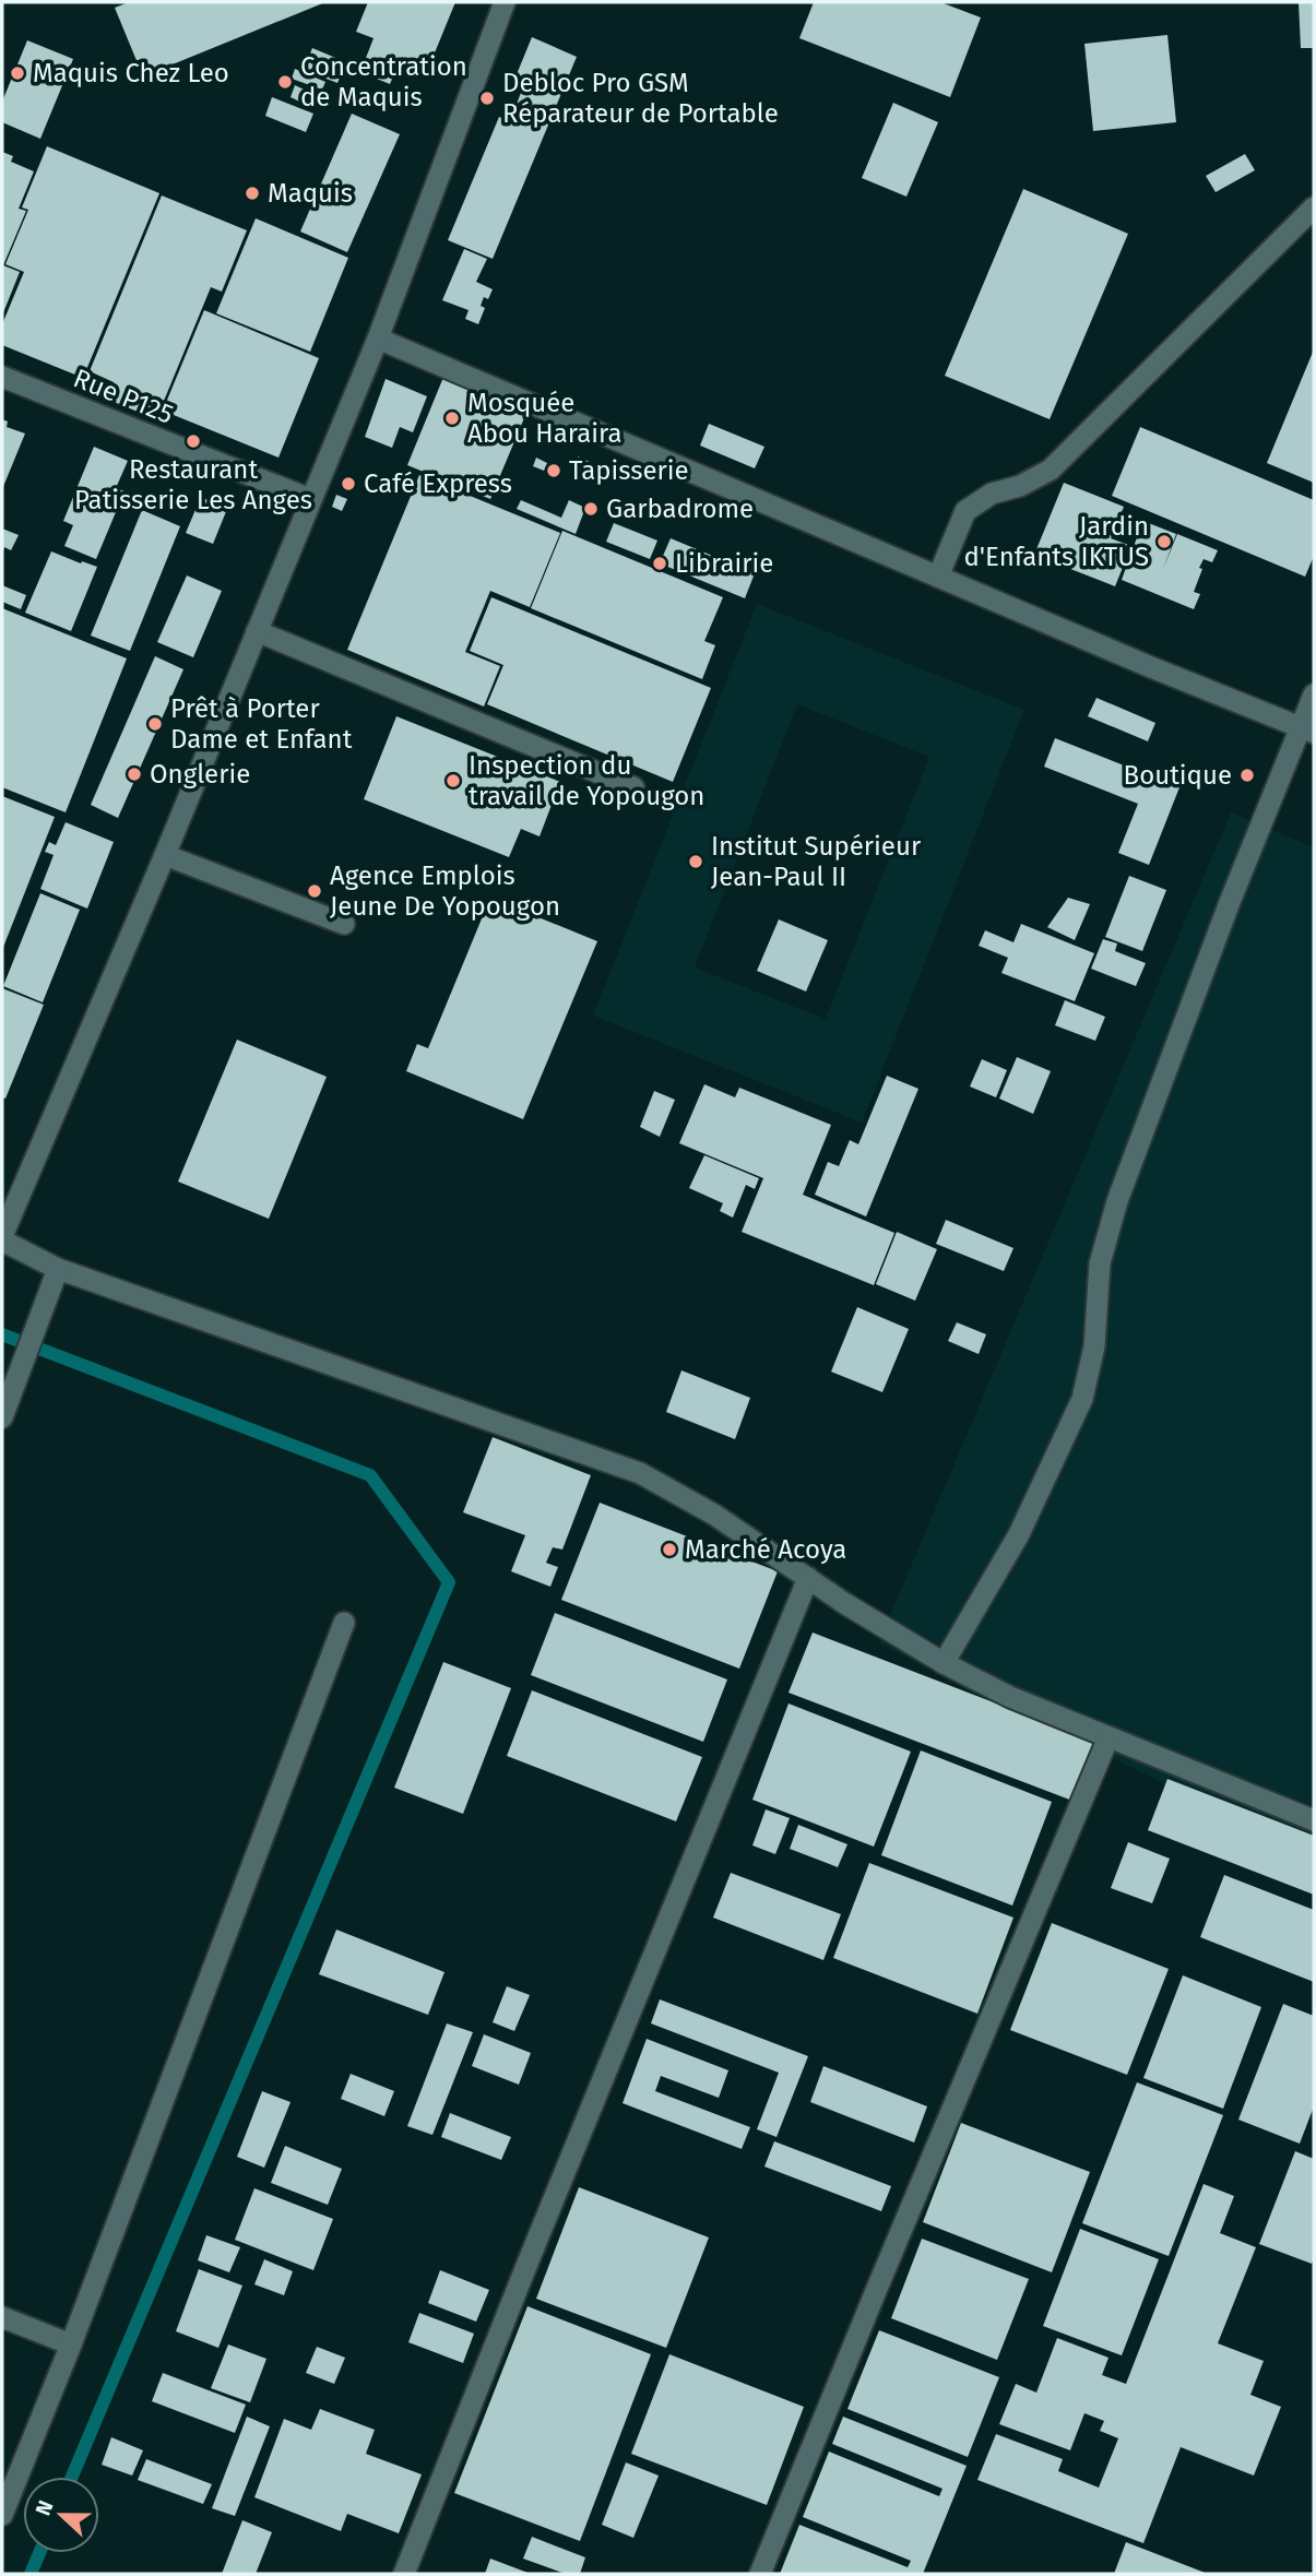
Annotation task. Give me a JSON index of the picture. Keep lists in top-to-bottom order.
{
  "streets": {
    "street": ["Rue P125"]
  },
  "places": [
    "Maquis Chez Leo",
    "Concentration de Maquis",
    "Debloc Pro GSM Réparateur de Portable",
    "Maquis",
    "Mosquée Abou Haraira",
    "Restaurant Patisserie Les Anges",
    "Tapisserie",
    "Café Express",
    "Garbadrome",
    "Jardin d'Enfants IKTUS",
    "Librairie",
    "Prêt à Porter Dame et Enfant",
    "Onglerie",
    "Boutique",
    "Inspection du travail de Yopougon",
    "Institut Supérieur Jean-Paul II",
    "Agence Emplois Jeune De Yopougon",
    "Marché Acoya"
  ],
  "north": "left"
}
